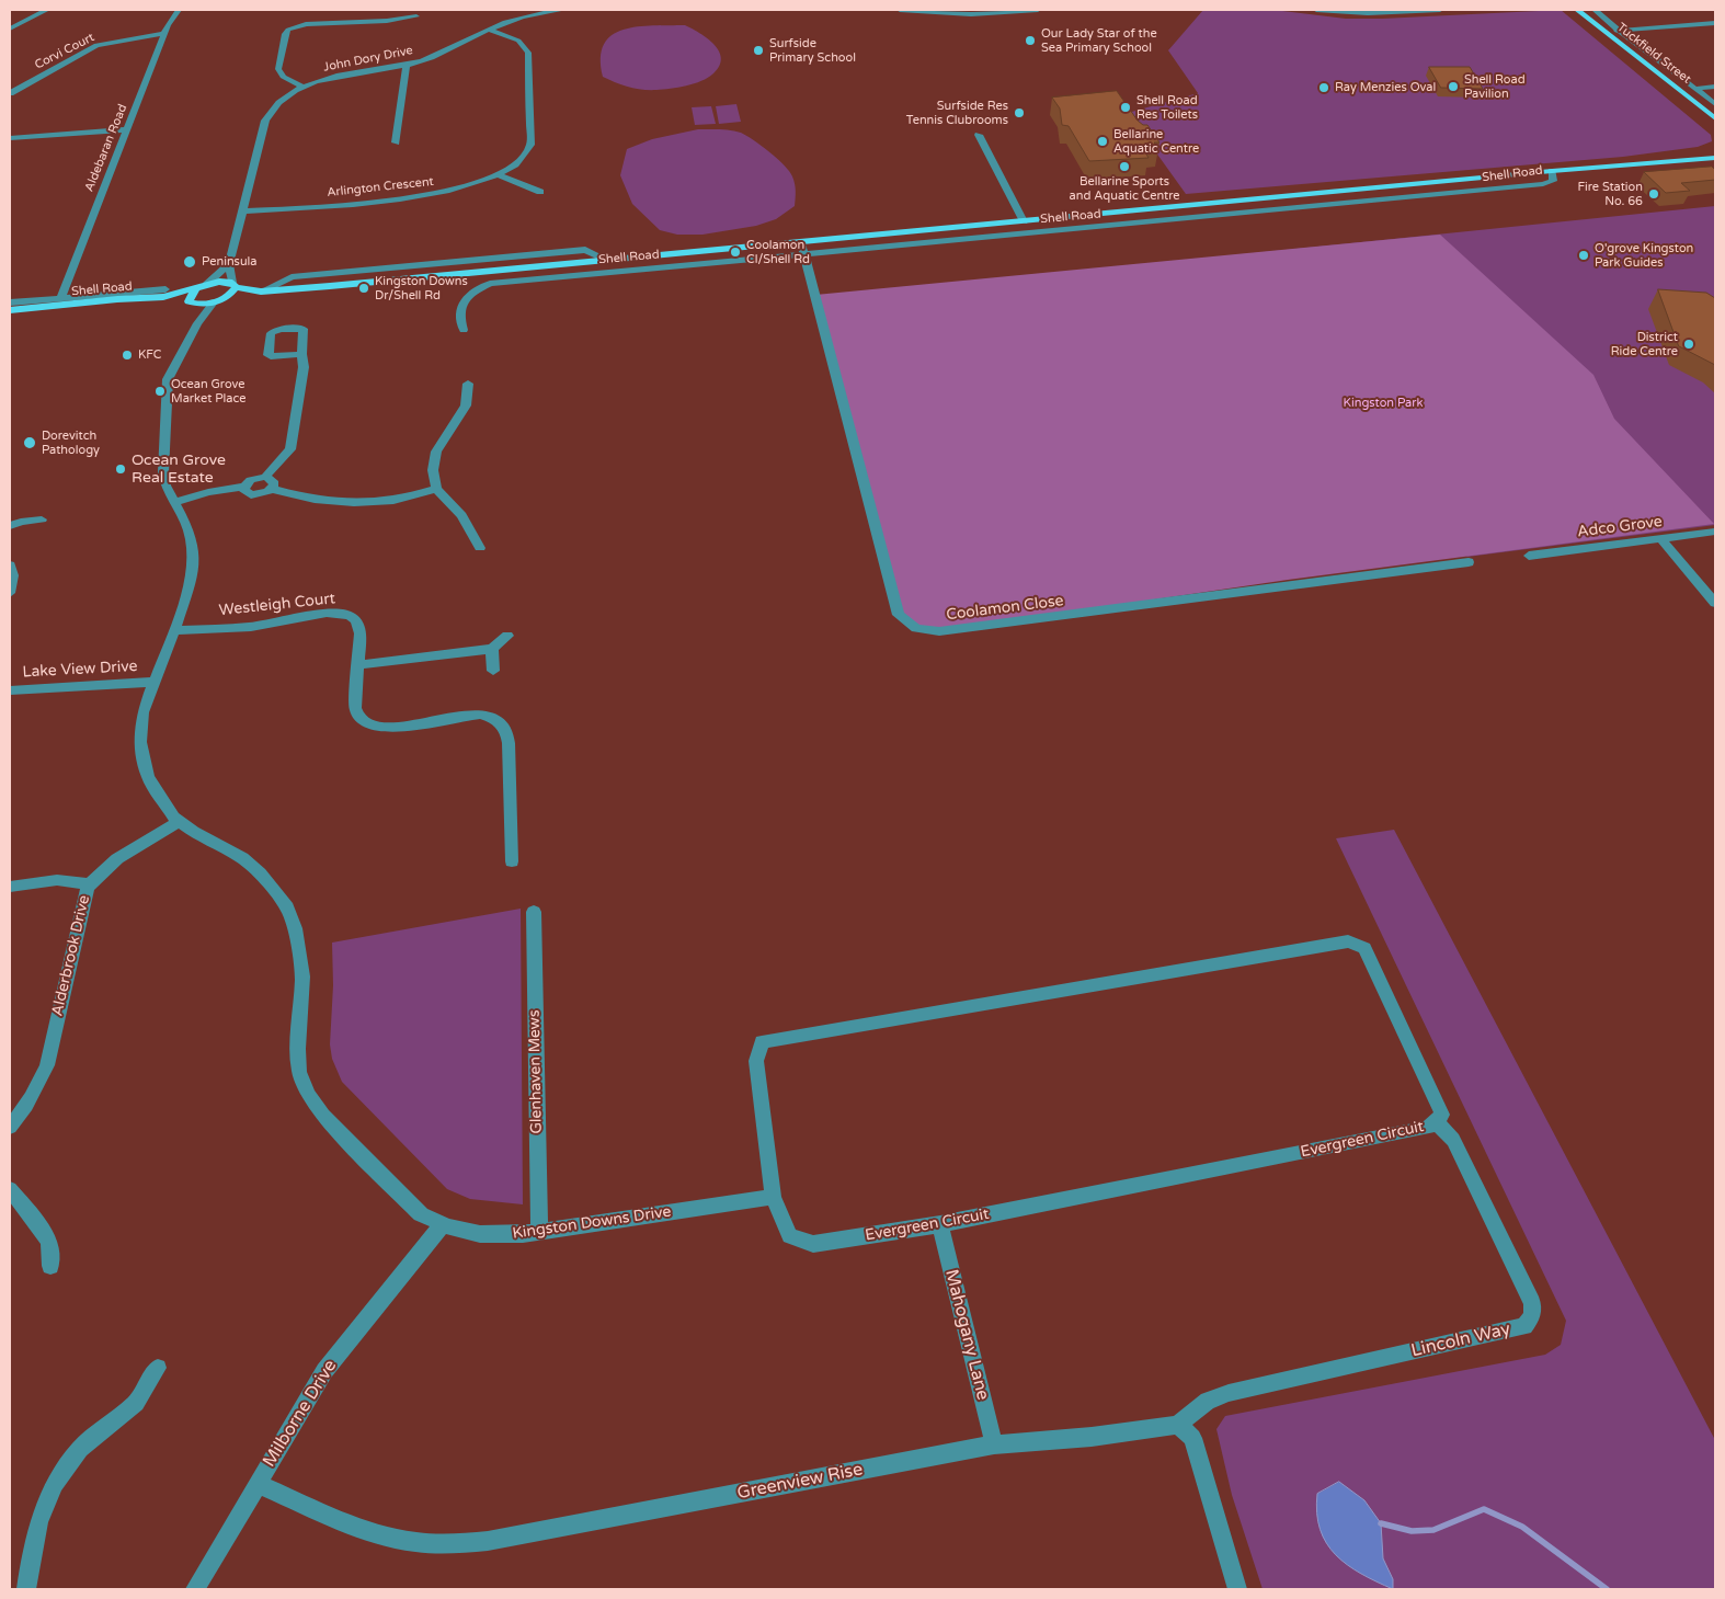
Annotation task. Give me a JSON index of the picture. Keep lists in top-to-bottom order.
{
  "streets": {
    "main road": ["Tuckfield Street", "Shell Road"],
    "street": [
      "Corvi Court",
      "John Dory Drive",
      "Aldebaran Road",
      "Arlington Crescent",
      "Adco Grove",
      "Westleigh Court",
      "Coolamon Close",
      "Lake View Drive",
      "Alderbrook Drive",
      "Glenhaven Mews",
      "Evergreen Circuit",
      "Kingston Downs Drive",
      "Mahogany Lane",
      "Lincoln Way",
      "Milborne Drive",
      "Greenview Rise"
    ]
  },
  "crossings": [
    ["Corvi Court", "Aldebaran Road"],
    ["John Dory Drive", "Shell Road"],
    ["John Dory Drive", "Arlington Crescent"],
    ["Aldebaran Road", "Shell Road"],
    ["Shell Road", "Coolamon Close"],
    ["Shell Road", "Kingston Downs Drive"],
    ["Westleigh Court", "Kingston Downs Drive"],
    ["Lake View Drive", "Kingston Downs Drive"],
    ["Alderbrook Drive", "Kingston Downs Drive"],
    ["Glenhaven Mews", "Kingston Downs Drive"],
    ["Evergreen Circuit", "Kingston Downs Drive"],
    ["Evergreen Circuit", "Mahogany Lane"],
    ["Evergreen Circuit", "Lincoln Way"],
    ["Kingston Downs Drive", "Milborne Drive"],
    ["Mahogany Lane", "Greenview Rise"],
    ["Lincoln Way", "Greenview Rise"],
    ["Milborne Drive", "Greenview Rise"]
  ],
  "parks": ["Kingston Park"],
  "places": [
    "Our Lady Star of the Sea Primary School",
    "Surfside Primary School",
    "Shell Road Pavilion",
    "Ray Menzies Oval",
    "Shell Road Res Toilets",
    "Surfside Res Tennis Clubrooms",
    "Bellarine Aquatic Centre",
    "Bellarine Sports and Aquatic Centre",
    "Fire Station No. 66",
    "Coolamon Cl/Shell Rd",
    "O'grove Kingston Park Guides",
    "Peninsula",
    "Kingston Downs Dr/Shell Rd",
    "District Ride Centre",
    "KFC",
    "Ocean Grove Market Place",
    "Dorevitch Pathology",
    "Ocean Grove Real Estate"
  ]
}
